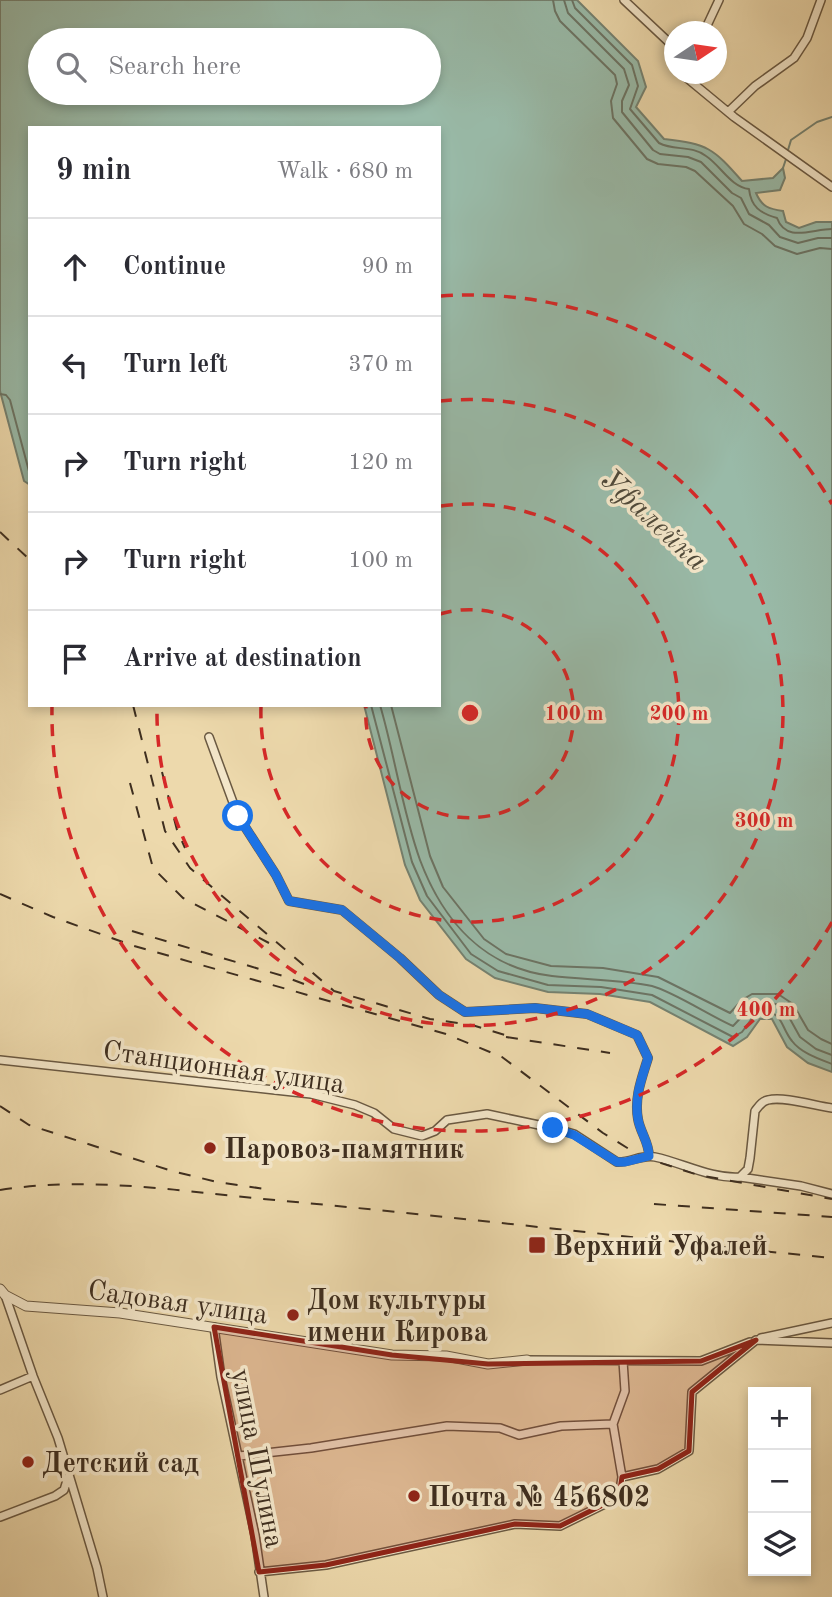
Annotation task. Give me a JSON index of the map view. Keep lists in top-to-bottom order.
{
  "streets": {
    "street": ["Станционная улица", "Садовая улица", "улица Шулина"]
  },
  "crossings": [
    ["Садовая улица", "улица Шулина"]
  ],
  "water": ["Уфалейка"],
  "places": {
    "other": [
      "Паровоз-памятник",
      "Дом культуры имени Кирова",
      "Детский сад",
      "Почта № 456802"
    ],
    "transit": ["Верхний Уфалей"]
  },
  "north": "right",
  "page": {
    "search": "Search here",
    "heading": ["9 min", "Walk · 680 m"],
    "list": [
      ["Continue", "90 m"],
      ["Turn left", "370 m"],
      ["Turn right", "120 m"],
      ["Turn right", "100 m"],
      "Arrive at destination"
    ],
    "map_buttons": ["+", "−"]
  },
  "rings": [
    "100 m",
    "200 m",
    "300 m",
    "400 m"
  ]
}
